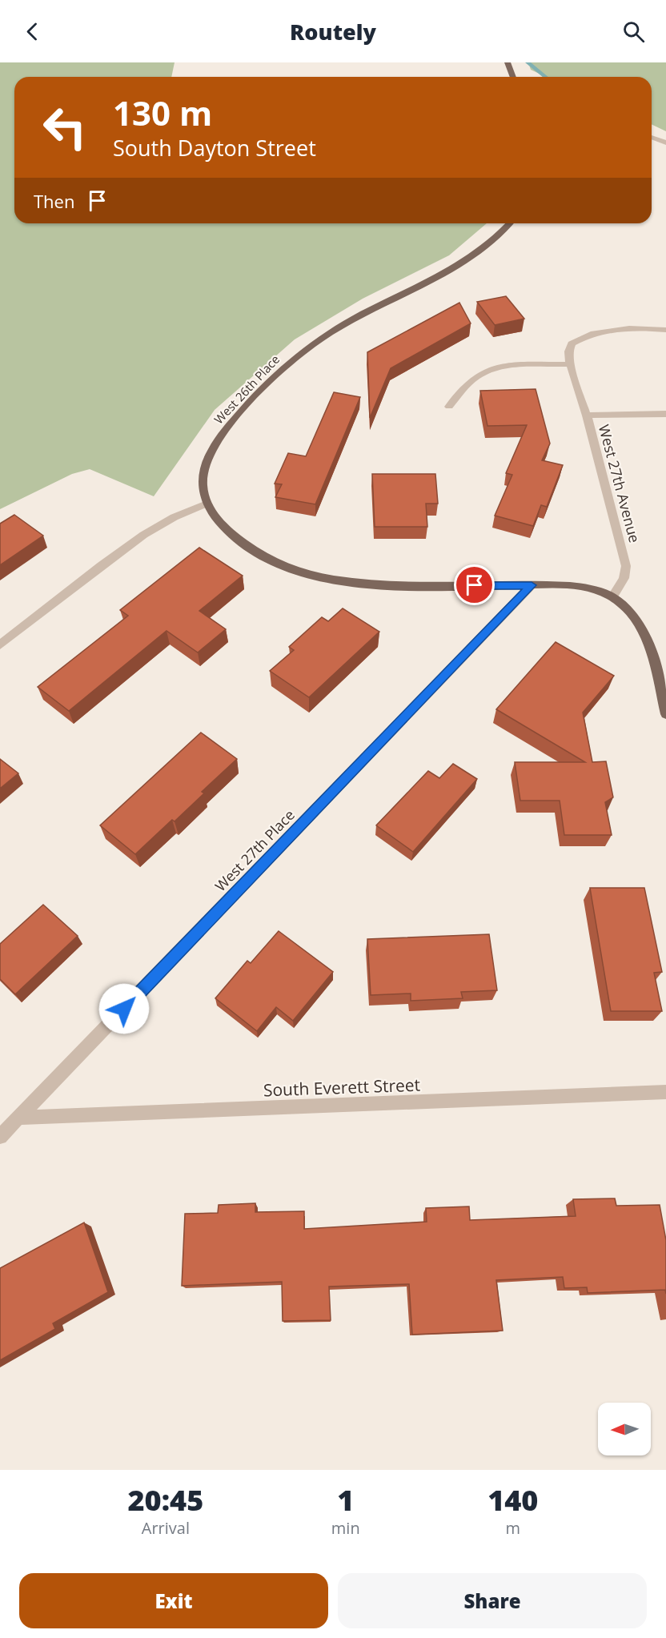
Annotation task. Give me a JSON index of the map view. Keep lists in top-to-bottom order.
{
  "streets": {
    "main road": ["West 26th Place"],
    "street": ["West 27th Avenue", "West 27th Place", "South Everett Street"]
  },
  "crossings": [
    ["West 27th Place", "South Everett Street"]
  ],
  "north": "left",
  "page": {
    "header": "Routely",
    "turn": ["130 m", "South Dayton Street"],
    "then": "Then",
    "eta": [
      "20:45",
      "Arrival",
      "1",
      "min",
      "140",
      "m"
    ],
    "buttons": ["Exit", "Share"]
  }
}
